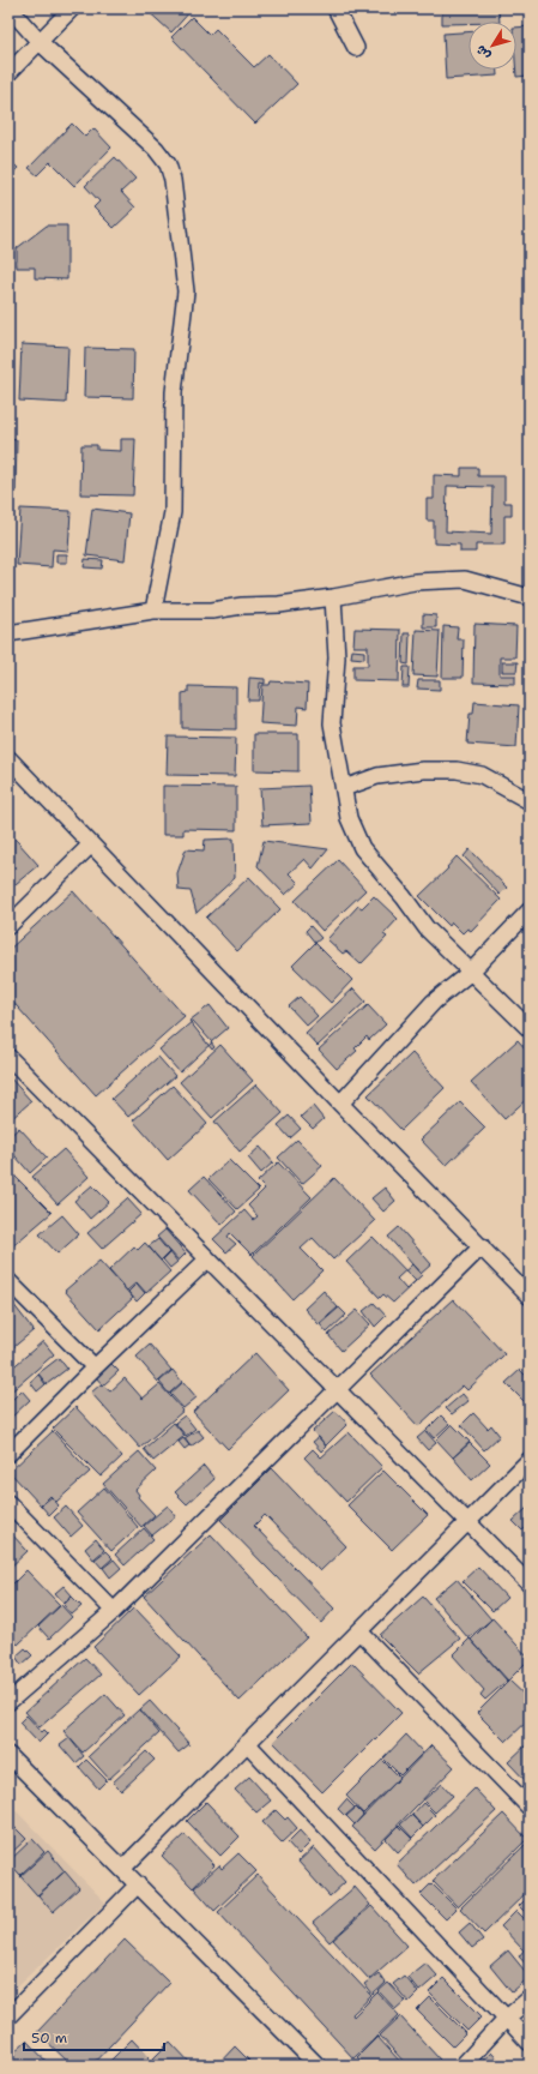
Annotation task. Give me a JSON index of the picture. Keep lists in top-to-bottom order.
{
  "scale_bar": "50 m",
  "north": "bottom left"
}
